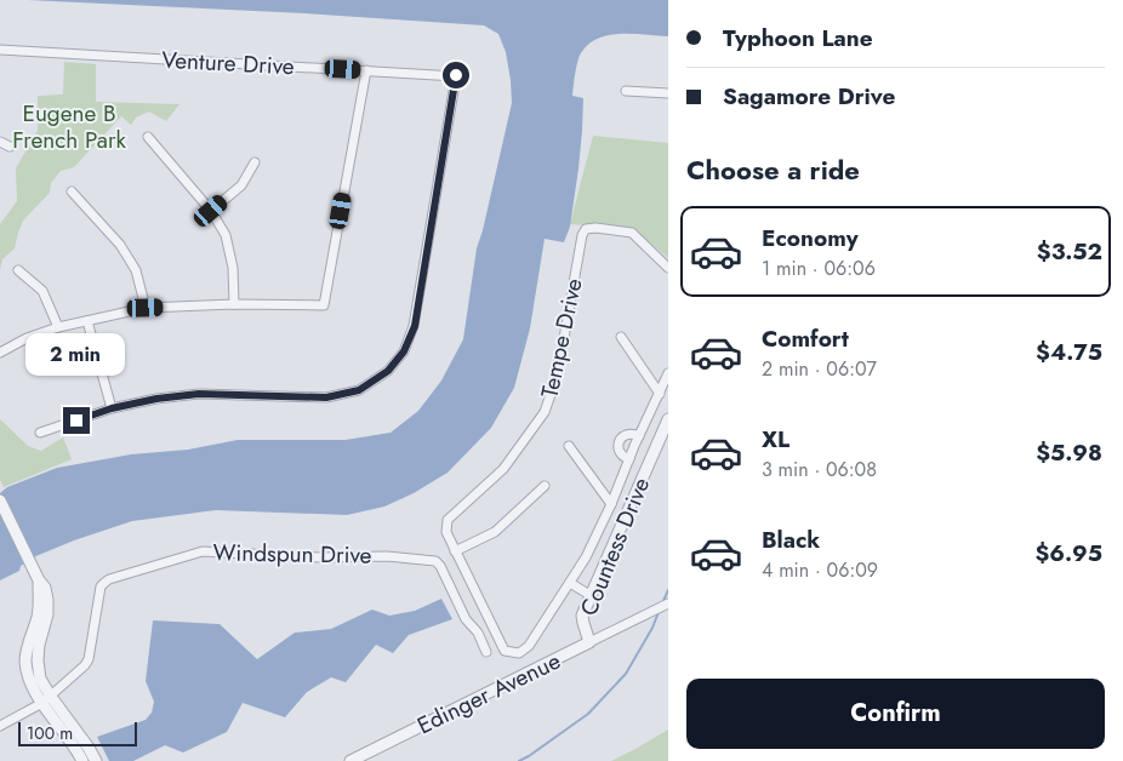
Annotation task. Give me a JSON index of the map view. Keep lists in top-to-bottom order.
{
  "streets": {
    "street": [
      "Venture Drive",
      "Tempe Drive",
      "Countess Drive",
      "Windspun Drive",
      "Edinger Avenue"
    ]
  },
  "crossings": [
    ["Countess Drive", "Edinger Avenue"]
  ],
  "parks": ["Eugene B French Park"],
  "scale_bar": "100 m",
  "page": {
    "banner": ["Typhoon Lane", "Sagamore Drive"],
    "heading": "Choose a ride",
    "list": [
      {
        "name": "Economy",
        "note": "1 min · 06:06",
        "value": "$3.52"
      },
      {
        "name": "Comfort",
        "note": "2 min · 06:07",
        "value": "$4.75"
      },
      {
        "name": "XL",
        "note": "3 min · 06:08",
        "value": "$5.98"
      },
      {
        "name": "Black",
        "note": "4 min · 06:09",
        "value": "$6.95"
      }
    ],
    "bubble": "2 min",
    "buttons": "Confirm",
    "scale": "100 m"
  }
}
